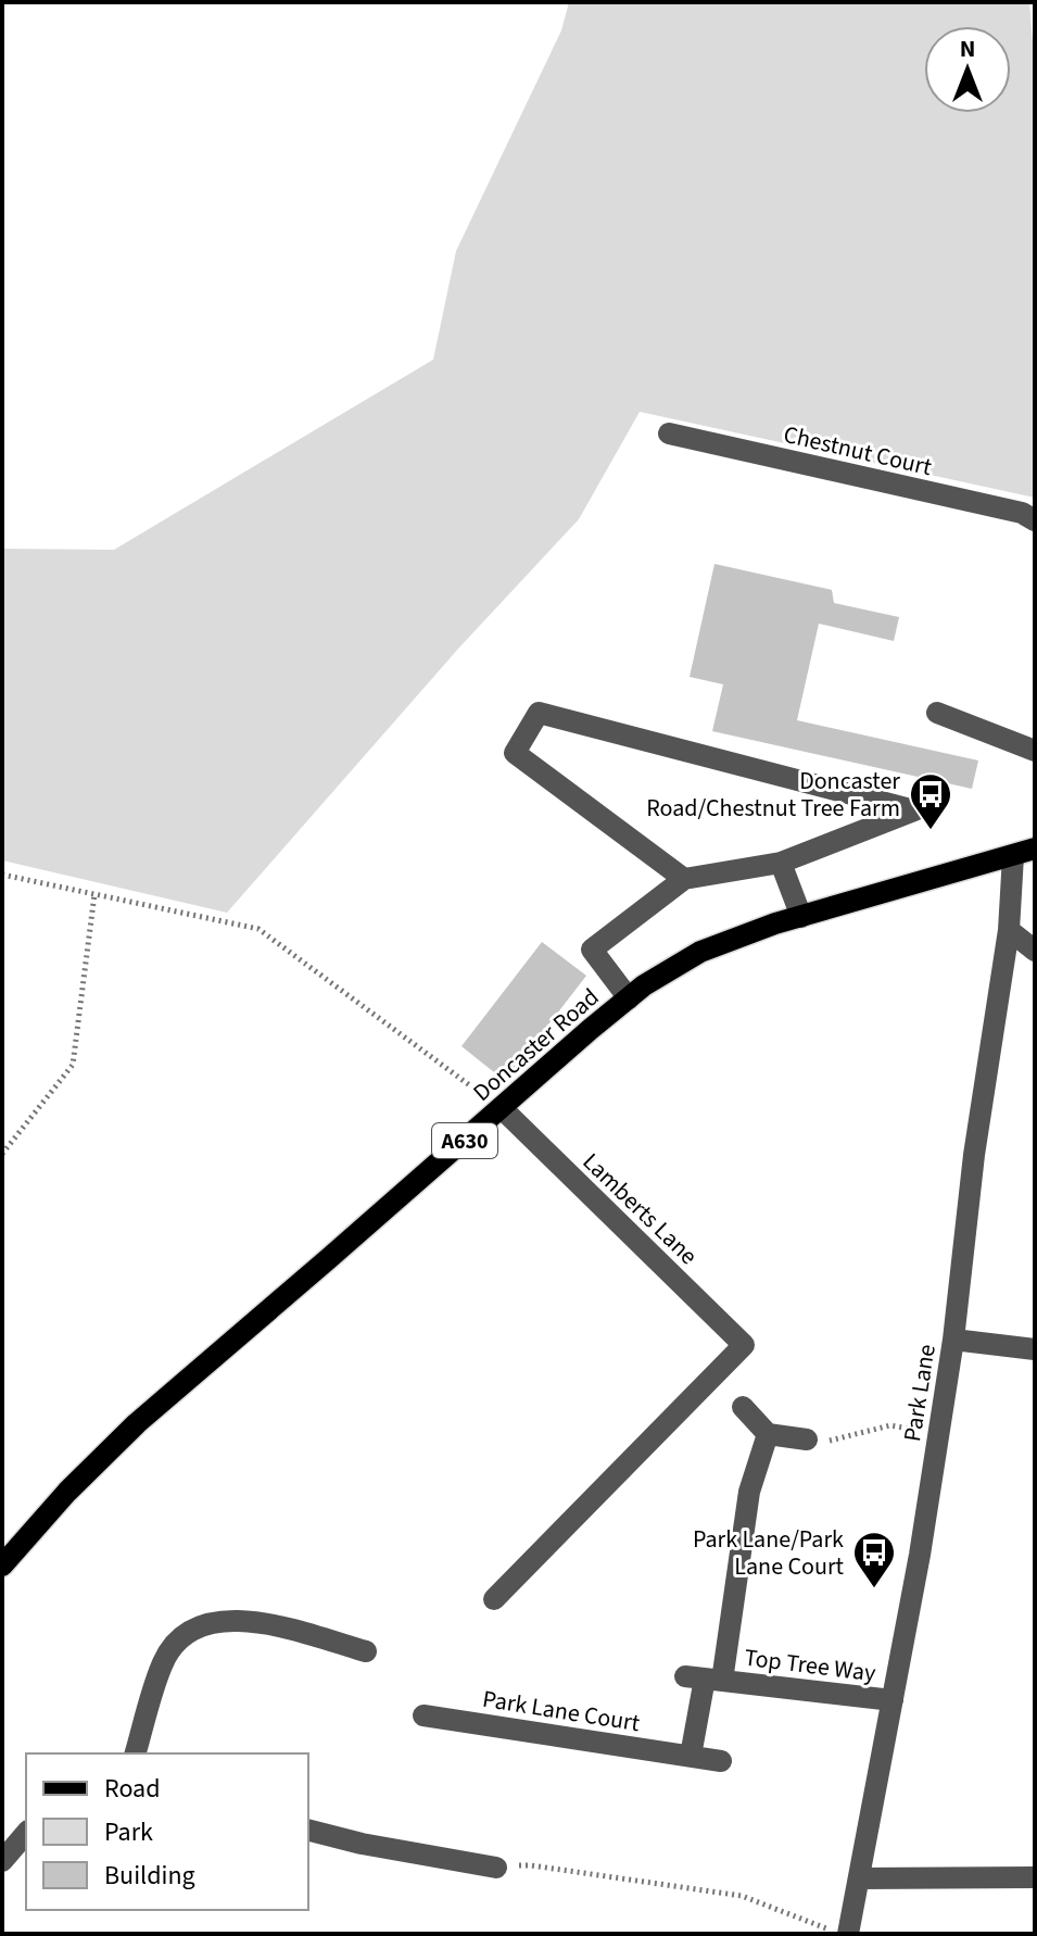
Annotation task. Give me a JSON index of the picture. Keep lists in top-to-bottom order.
{
  "streets": {
    "main road": ["Doncaster Road", "A630"],
    "street": [
      "Chestnut Court",
      "Lamberts Lane",
      "Park Lane",
      "Top Tree Way",
      "Park Lane Court"
    ]
  },
  "crossings": [
    ["Doncaster Road", "Lamberts Lane"],
    ["Doncaster Road", "Park Lane"],
    ["Park Lane", "Top Tree Way"]
  ],
  "places": {
    "bus stop": ["Doncaster Road/Chestnut Tree Farm", "Park Lane/Park Lane Court"]
  },
  "legend": ["Road", "Park", "Building"],
  "north": "top"
}
